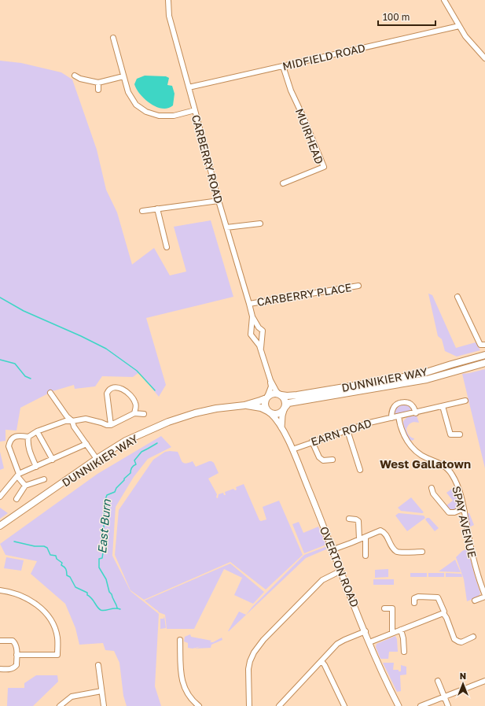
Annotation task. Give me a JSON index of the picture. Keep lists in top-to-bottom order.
{
  "streets": {
    "main road": ["DUNNIKIER WAY"],
    "street": [
      "MIDFIELD ROAD",
      "MUIRHEAD",
      "CARBERRY ROAD",
      "CARBERRY PLACE",
      "EARN ROAD",
      "SPAY AVENUE",
      "OVERTON ROAD"
    ]
  },
  "crossings": [
    ["MIDFIELD ROAD", "MUIRHEAD"],
    ["MIDFIELD ROAD", "CARBERRY ROAD"],
    ["CARBERRY ROAD", "CARBERRY PLACE"],
    ["CARBERRY ROAD", "DUNNIKIER WAY"],
    ["CARBERRY ROAD", "OVERTON ROAD"],
    ["DUNNIKIER WAY", "OVERTON ROAD"],
    ["EARN ROAD", "SPAY AVENUE"],
    ["EARN ROAD", "OVERTON ROAD"]
  ],
  "districts": ["West Gallatown"],
  "water": ["East Burn"],
  "scale_bar": "100 m",
  "north": "top"
}
